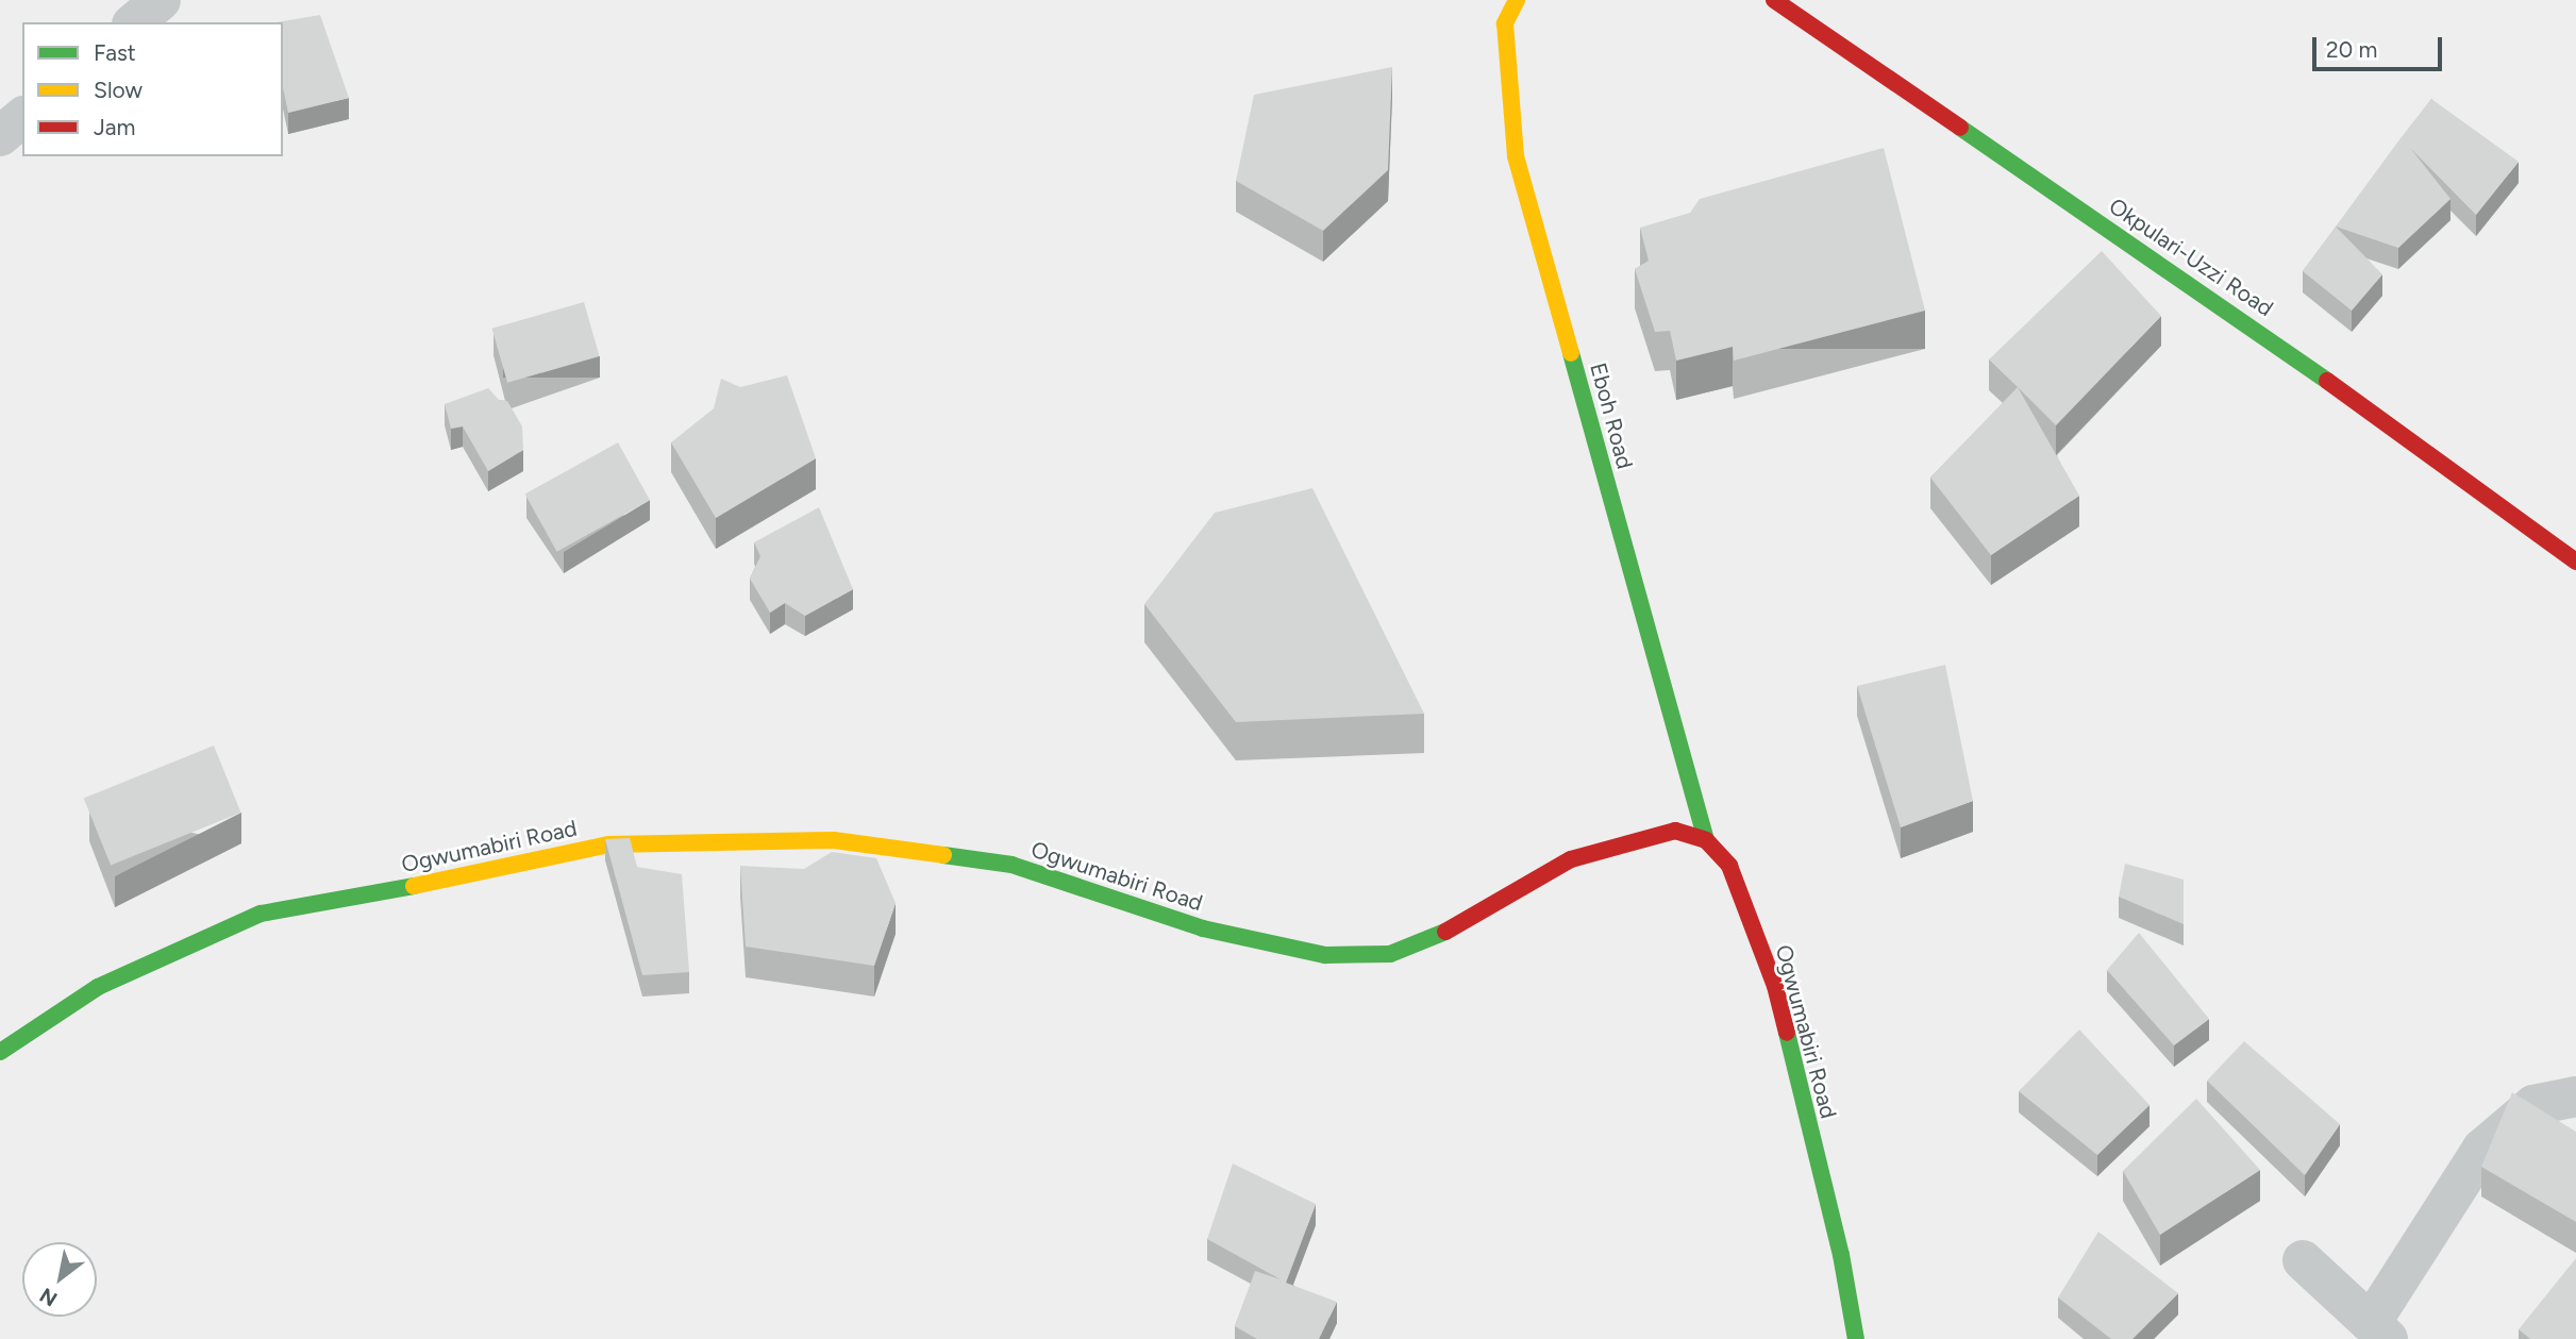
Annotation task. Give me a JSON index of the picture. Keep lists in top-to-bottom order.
{
  "streets": {
    "street": ["Okpulari-Uzzi Road", "Eboh Road", "Ogwumabiri Road"]
  },
  "crossings": [
    ["Eboh Road", "Ogwumabiri Road"]
  ],
  "legend": ["Fast", "Slow", "Jam"],
  "scale_bar": "20 m",
  "north": "bottom left"
}
